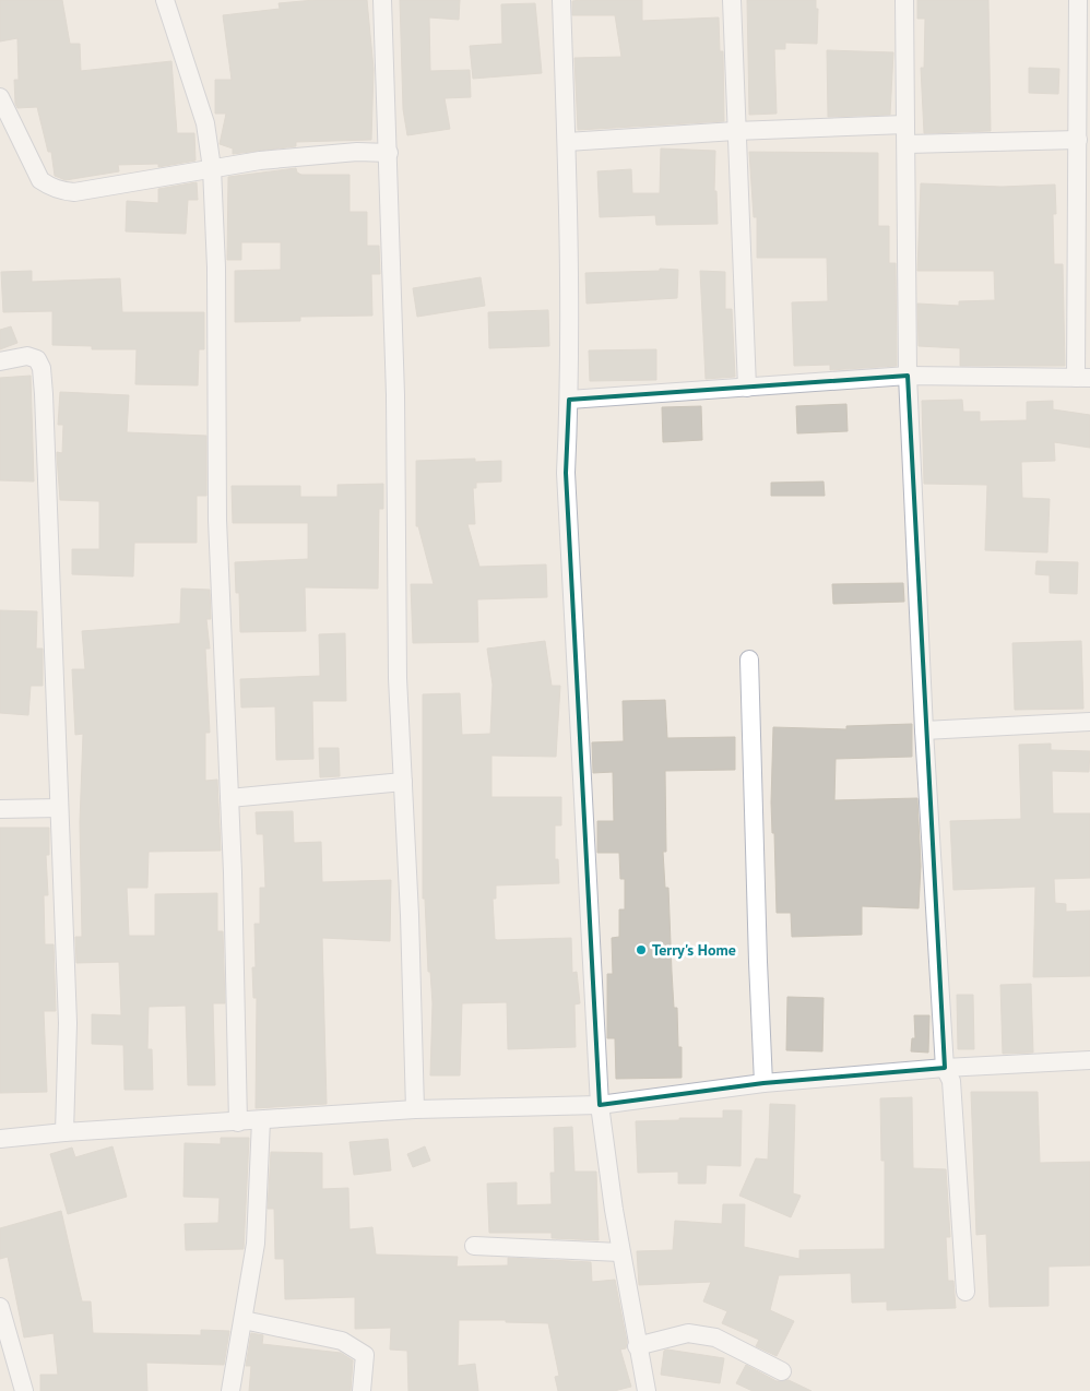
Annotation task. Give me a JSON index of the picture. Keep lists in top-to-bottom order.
{
  "places": ["Terry's Home"]
}
